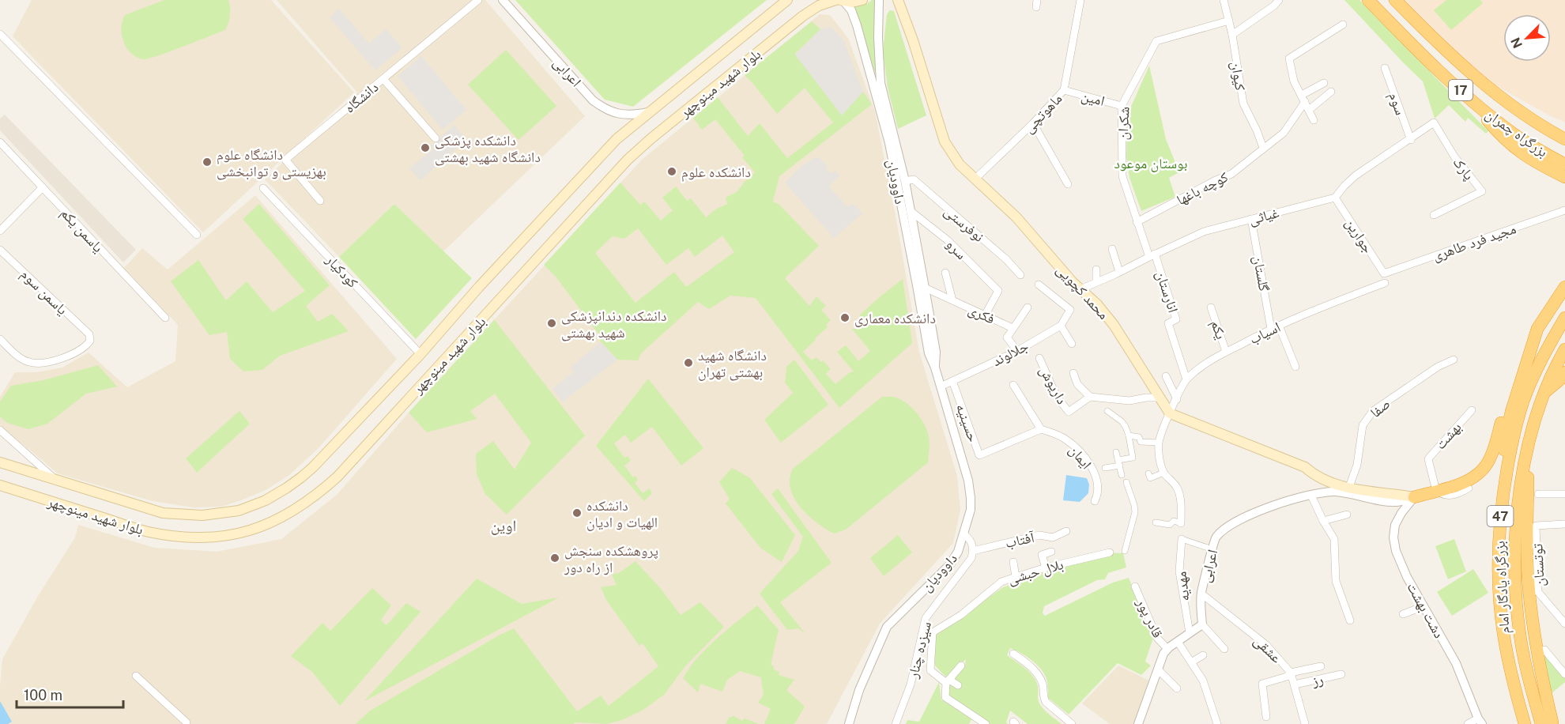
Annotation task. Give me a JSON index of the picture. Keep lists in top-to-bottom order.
{
  "streets": {
    "highway": [
      "17",
      "بزرگراه چمران",
      "47",
      "بزرگراه یادگار امام"
    ],
    "main road": ["بلوار شهید مینوچهر", "محمد کچویی"],
    "street": [
      "اعرابی",
      "کیوان",
      "دانشگاه",
      "امین",
      "سوم",
      "ماهوتچی",
      "شکران",
      "پارک",
      "داوودیان",
      "کوچه باغها",
      "غیاثی",
      "نوفرستی",
      "یاسمن یکم",
      "جوارین",
      "مجید فرد طاهری",
      "سرو",
      "کودکیار",
      "گلستان",
      "یاسمن سوم",
      "انارستان",
      "فکری",
      "یکم",
      "اسیاب",
      "جلالوند",
      "داریوش",
      "صفا",
      "حسینیه",
      "بهشت",
      "ایمان",
      "آفتاب",
      "توتستان",
      "بلال حبشی",
      "مهدیه",
      "دشت بهشت",
      "قادر پور",
      "عشقی",
      "سیزده چنار",
      "رز"
    ]
  },
  "crossings": [
    ["اعرابی", "بلوار شهید مینوچهر"],
    ["اعرابی", "دشت بهشت"],
    ["اعرابی", "عشقی"],
    ["کیوان", "شکران"],
    ["کیوان", "کوچه باغها"],
    ["بلوار شهید مینوچهر", "داوودیان"],
    ["بلوار شهید مینوچهر", "کودکیار"],
    ["امین", "ماهوتچی"],
    ["امین", "شکران"],
    ["سوم", "پارک"],
    ["ماهوتچی", "محمد کچویی"],
    ["شکران", "کوچه باغها"],
    ["شکران", "غیاثی"],
    ["شکران", "انارستان"],
    ["داوودیان", "نوفرستی"],
    ["داوودیان", "سرو"],
    ["داوودیان", "فکری"],
    ["داوودیان", "جلالوند"],
    ["غیاثی", "جوارین"],
    ["غیاثی", "گلستان"],
    ["غیاثی", "محمد کچویی"],
    ["غیاثی", "انارستان"],
    ["جوارین", "مجید فرد طاهری"],
    ["سرو", "فکری"],
    ["گلستان", "اسیاب"],
    ["محمد کچویی", "اسیاب"],
    ["انارستان", "اسیاب"],
    ["فکری", "جلالوند"],
    ["یکم", "اسیاب"],
    ["جلالوند", "حسینیه"],
    ["حسینیه", "ایمان"],
    ["آفتاب", "سیزده چنار"],
    ["بلال حبشی", "سیزده چنار"],
    ["عشقی", "رز"]
  ],
  "districts": ["اوین"],
  "parks": ["بوستان موعود"],
  "places": [
    "دانشکده پزشکی دانشگاه شهید بهشتی",
    "دانشگاه علوم بهزیستی و توانبخشی",
    "دانشکده علوم",
    "دانشکده معماری",
    "دانشکده دندانپزشکی شهید بهشتی",
    "دانشگاه شهید بهشتی تهران",
    "دانشکده الهیات و ادیان",
    "پروهشکده سنجش از راه دور"
  ],
  "scale_bar": "100 m",
  "north": "bottom left"
}
